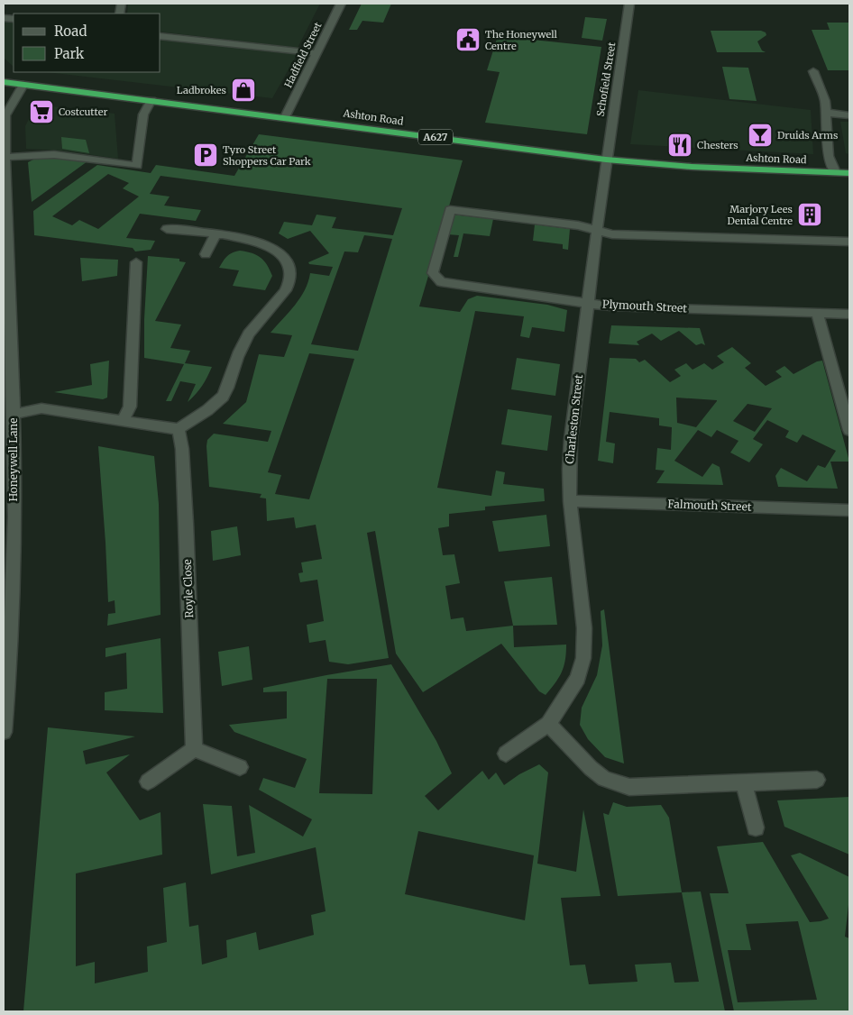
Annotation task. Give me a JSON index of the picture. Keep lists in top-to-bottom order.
{
  "streets": {
    "highway": ["Ashton Road", "A627"],
    "street": [
      "Hadfield Street",
      "Schofield Street",
      "Plymouth Street",
      "Charleston Street",
      "Honeywell Lane",
      "Falmouth Street",
      "Royle Close"
    ]
  },
  "crossings": [
    ["Hadfield Street", "Ashton Road"],
    ["Schofield Street", "Ashton Road"],
    ["Schofield Street", "Charleston Street"],
    ["Ashton Road", "Charleston Street"],
    ["Ashton Road", "Honeywell Lane"],
    ["Plymouth Street", "Charleston Street"],
    ["Charleston Street", "Falmouth Street"]
  ],
  "places": {
    "public building": ["The Honeywell Centre"],
    "shop": ["Ladbrokes"],
    "supermarket": ["Costcutter"],
    "bar": ["Druids Arms"],
    "restaurant": ["Chesters"],
    "parking": ["Tyro Street Shoppers Car Park"],
    "building": ["Marjory Lees Dental Centre"]
  },
  "legend": ["Road", "Park"]
}
